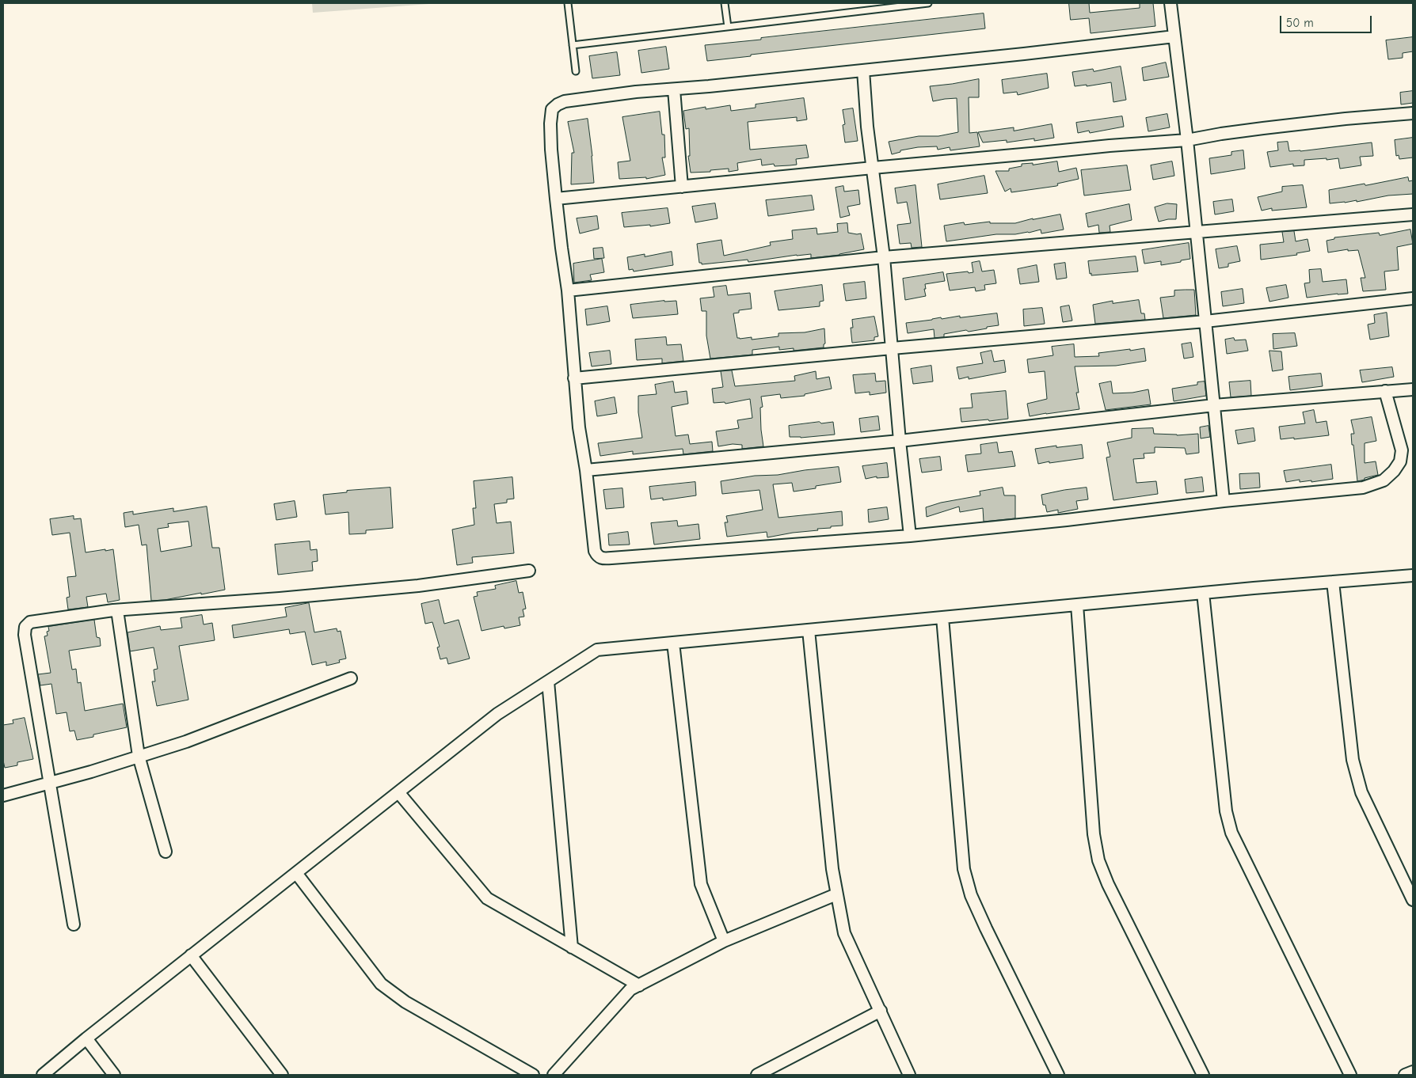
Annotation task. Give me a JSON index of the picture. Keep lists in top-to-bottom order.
{
  "scale_bar": "50 m"
}
